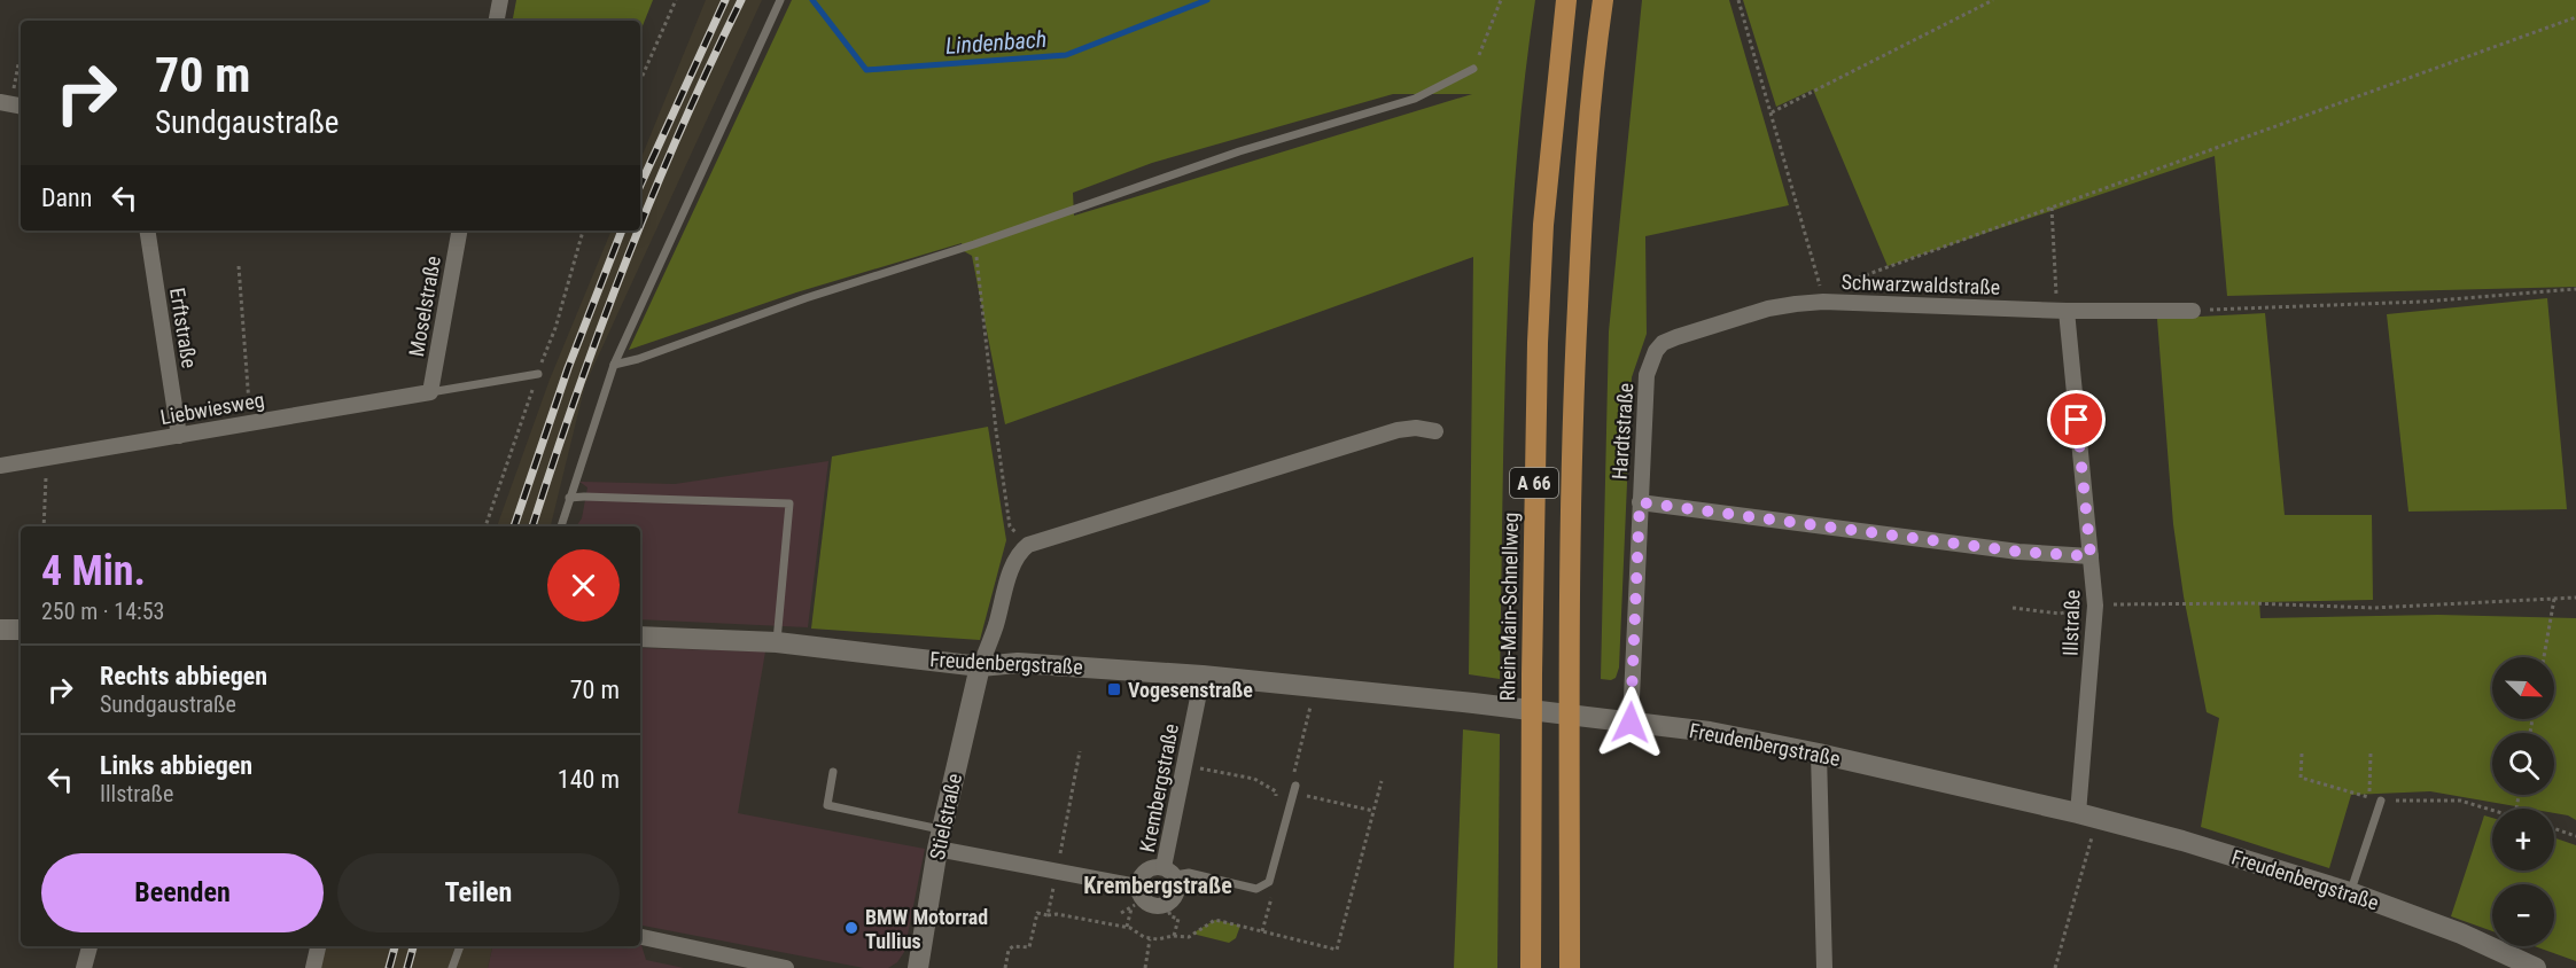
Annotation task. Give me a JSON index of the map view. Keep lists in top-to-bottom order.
{
  "streets": {
    "highway": ["A 66", "Rhein-Main-Schnellweg"],
    "street": [
      "Schwarzwaldstraße",
      "Moselstraße",
      "Erftstraße",
      "Liebwiesweg",
      "Hardtstraße",
      "Illstraße",
      "Freudenbergstraße",
      "Krembergstraße",
      "Stielstraße"
    ]
  },
  "crossings": [
    ["Schwarzwaldstraße", "Hardtstraße"],
    ["Schwarzwaldstraße", "Illstraße"],
    ["Moselstraße", "Liebwiesweg"],
    ["Erftstraße", "Liebwiesweg"],
    ["Hardtstraße", "Freudenbergstraße"],
    ["Illstraße", "Freudenbergstraße"],
    ["Freudenbergstraße", "Krembergstraße"],
    ["Freudenbergstraße", "Stielstraße"]
  ],
  "districts": ["Krembergstraße"],
  "water": ["Lindenbach"],
  "places": {
    "transit": ["Vogesenstraße"],
    "other": ["BMW Motorrad Tullius"]
  },
  "north": "bottom right",
  "page": {
    "turn": ["70 m", "Sundgaustraße"],
    "then": "Dann",
    "heading": ["4 Min.", "250 m · 14:53"],
    "list": [
      {
        "name": "Rechts abbiegen",
        "note": "Sundgaustraße",
        "value": "70 m"
      },
      {
        "name": "Links abbiegen",
        "note": "Illstraße",
        "value": "140 m"
      }
    ],
    "map_buttons": ["+", "−"],
    "buttons": ["Beenden", "Teilen"]
  }
}
